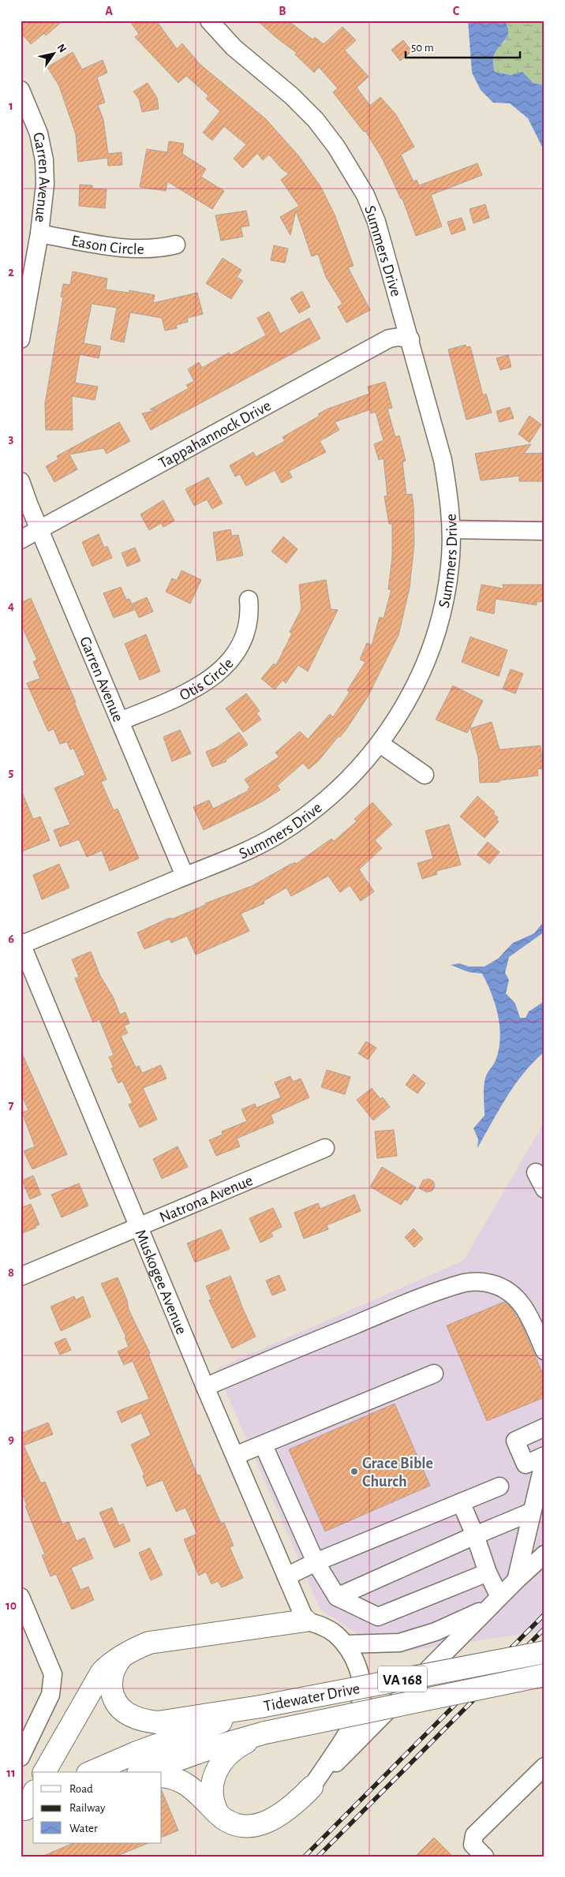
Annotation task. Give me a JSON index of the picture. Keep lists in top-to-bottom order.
{
  "streets": {
    "highway": ["VA 168", "Tidewater Drive"],
    "street": [
      "Garren Avenue",
      "Eason Circle",
      "Summers Drive",
      "Tappahannock Drive",
      "Otis Circle",
      "Natrona Avenue",
      "Muskogee Avenue"
    ]
  },
  "crossings": [
    ["Garren Avenue", "Eason Circle"],
    ["Garren Avenue", "Summers Drive"],
    ["Garren Avenue", "Tappahannock Drive"],
    ["Garren Avenue", "Otis Circle"],
    ["Summers Drive", "Tappahannock Drive"],
    ["Summers Drive", "Muskogee Avenue"],
    ["Natrona Avenue", "Muskogee Avenue"]
  ],
  "places": ["Grace Bible Church"],
  "legend": ["Road", "Railway", "Water"],
  "scale_bar": "50 m",
  "north": "top right",
  "grid": {
    "columns": ["A", "B", "C"],
    "rows": [
      "1",
      "2",
      "3",
      "4",
      "5",
      "6",
      "7",
      "8",
      "9",
      "10",
      "11"
    ]
  }
}
